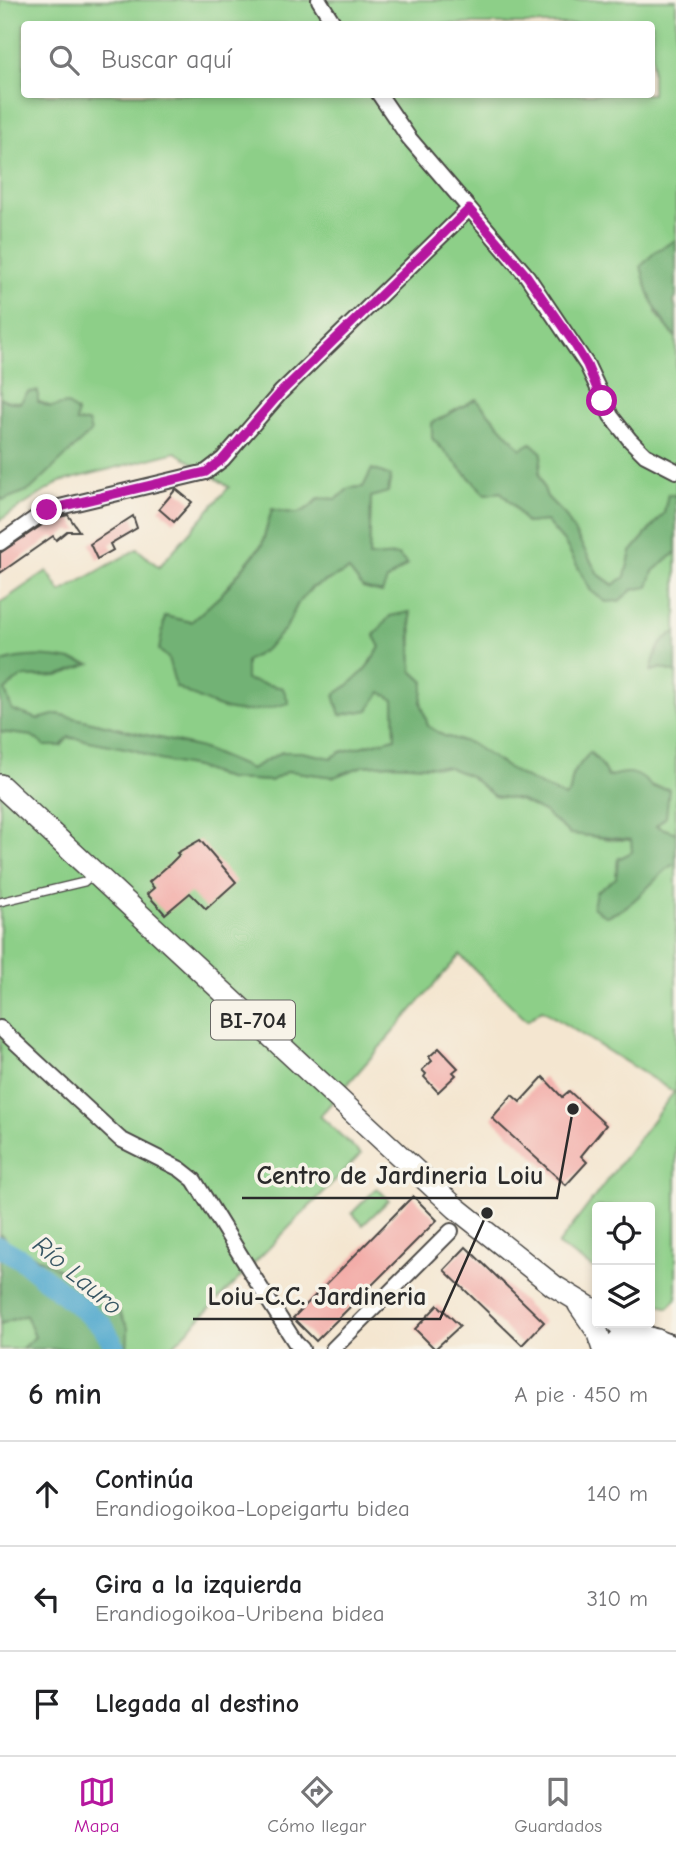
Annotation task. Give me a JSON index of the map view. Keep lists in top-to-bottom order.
{
  "streets": {
    "main road": ["BI-704"]
  },
  "water": ["Río Lauro"],
  "places": ["Centro de Jardineria Loiu", "Loiu-C.C. Jardineria"],
  "page": {
    "search": "Buscar aquí",
    "heading": ["6 min", "A pie · 450 m"],
    "list": [
      ["Continúa", "Erandiogoikoa-Lopeigartu bidea", "140 m"],
      ["Gira a la izquierda", "Erandiogoikoa-Uribena bidea", "310 m"],
      "Llegada al destino"
    ],
    "nav": ["Mapa", "Cómo llegar", "Guardados"]
  }
}
